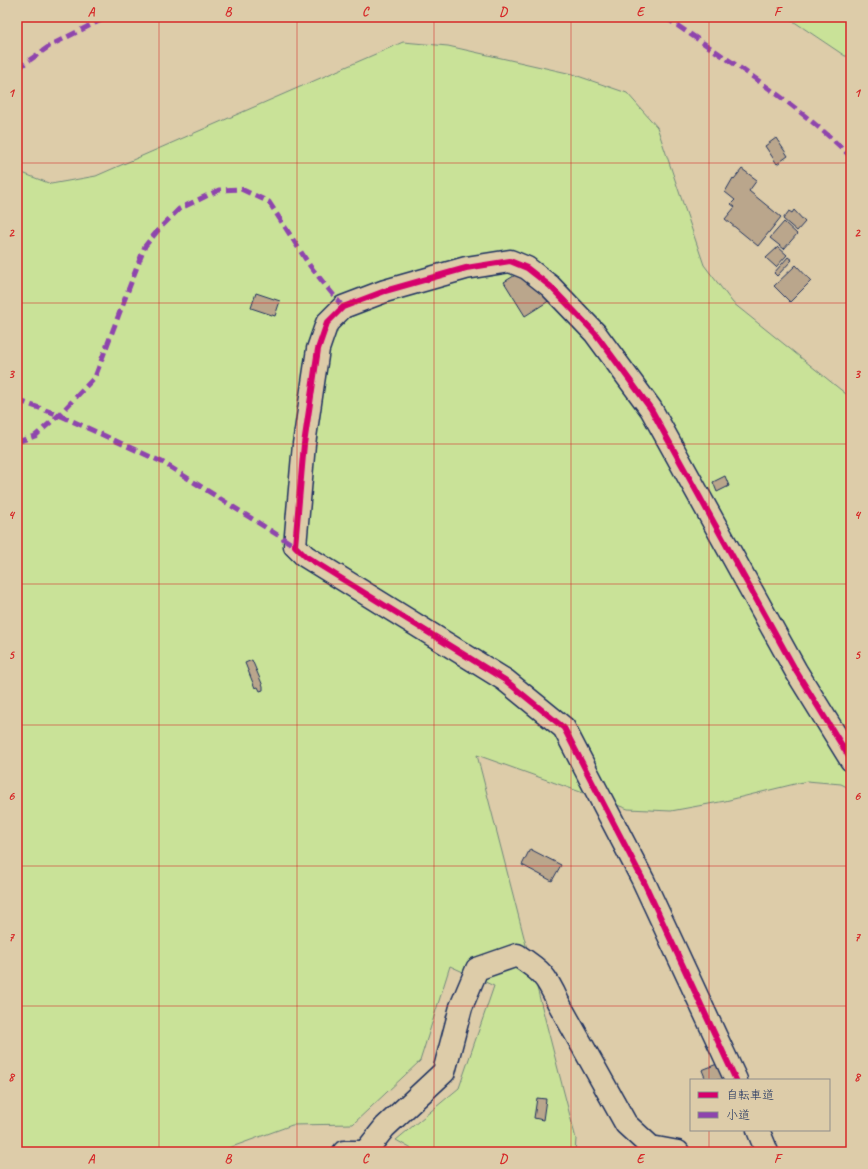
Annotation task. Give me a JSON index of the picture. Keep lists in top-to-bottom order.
{
  "legend": ["自転車道", "小道"],
  "grid": {
    "columns": [
      "A",
      "B",
      "C",
      "D",
      "E",
      "F"
    ],
    "rows": [
      "1",
      "2",
      "3",
      "4",
      "5",
      "6",
      "7",
      "8"
    ]
  }
}
